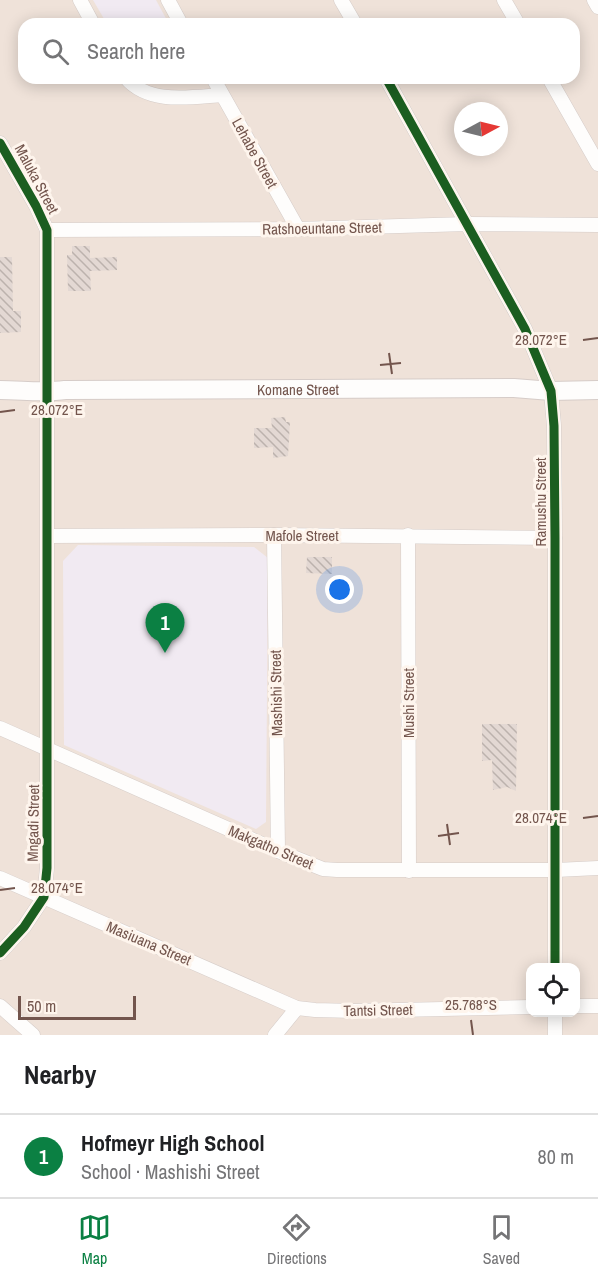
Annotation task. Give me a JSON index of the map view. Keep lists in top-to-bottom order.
{
  "streets": {
    "street": [
      "Lehabe Street",
      "Maluka Street",
      "Ratshoeuntane Street",
      "Komane Street",
      "Ramushu Street",
      "Mafole Street",
      "Mashishi Street",
      "Mushi Street",
      "Mngadi Street",
      "Makgatho Street",
      "Masiuana Street",
      "Tantsi Street"
    ]
  },
  "crossings": [
    ["Lehabe Street", "Ratshoeuntane Street"],
    ["Maluka Street", "Ratshoeuntane Street"],
    ["Maluka Street", "Mngadi Street"],
    ["Ratshoeuntane Street", "Ramushu Street"],
    ["Ratshoeuntane Street", "Mngadi Street"],
    ["Komane Street", "Ramushu Street"],
    ["Komane Street", "Mngadi Street"],
    ["Ramushu Street", "Mafole Street"],
    ["Ramushu Street", "Makgatho Street"],
    ["Mafole Street", "Mashishi Street"],
    ["Mafole Street", "Mushi Street"],
    ["Mafole Street", "Mngadi Street"],
    ["Mashishi Street", "Makgatho Street"],
    ["Mushi Street", "Makgatho Street"],
    ["Mngadi Street", "Makgatho Street"],
    ["Mngadi Street", "Masiuana Street"],
    ["Masiuana Street", "Tantsi Street"]
  ],
  "scale_bar": "50 m",
  "north": "right",
  "page": {
    "search": "Search here",
    "pins": "1",
    "scale": "50 m",
    "heading": "Nearby",
    "list": [
      {
        "mark": "1",
        "name": "Hofmeyr High School",
        "note": "School · Mashishi Street",
        "value": "80 m"
      }
    ],
    "nav": ["Map", "Directions", "Saved"]
  },
  "coordinates": ["28.072°E", "28.074°E", "25.768°S"]
}
